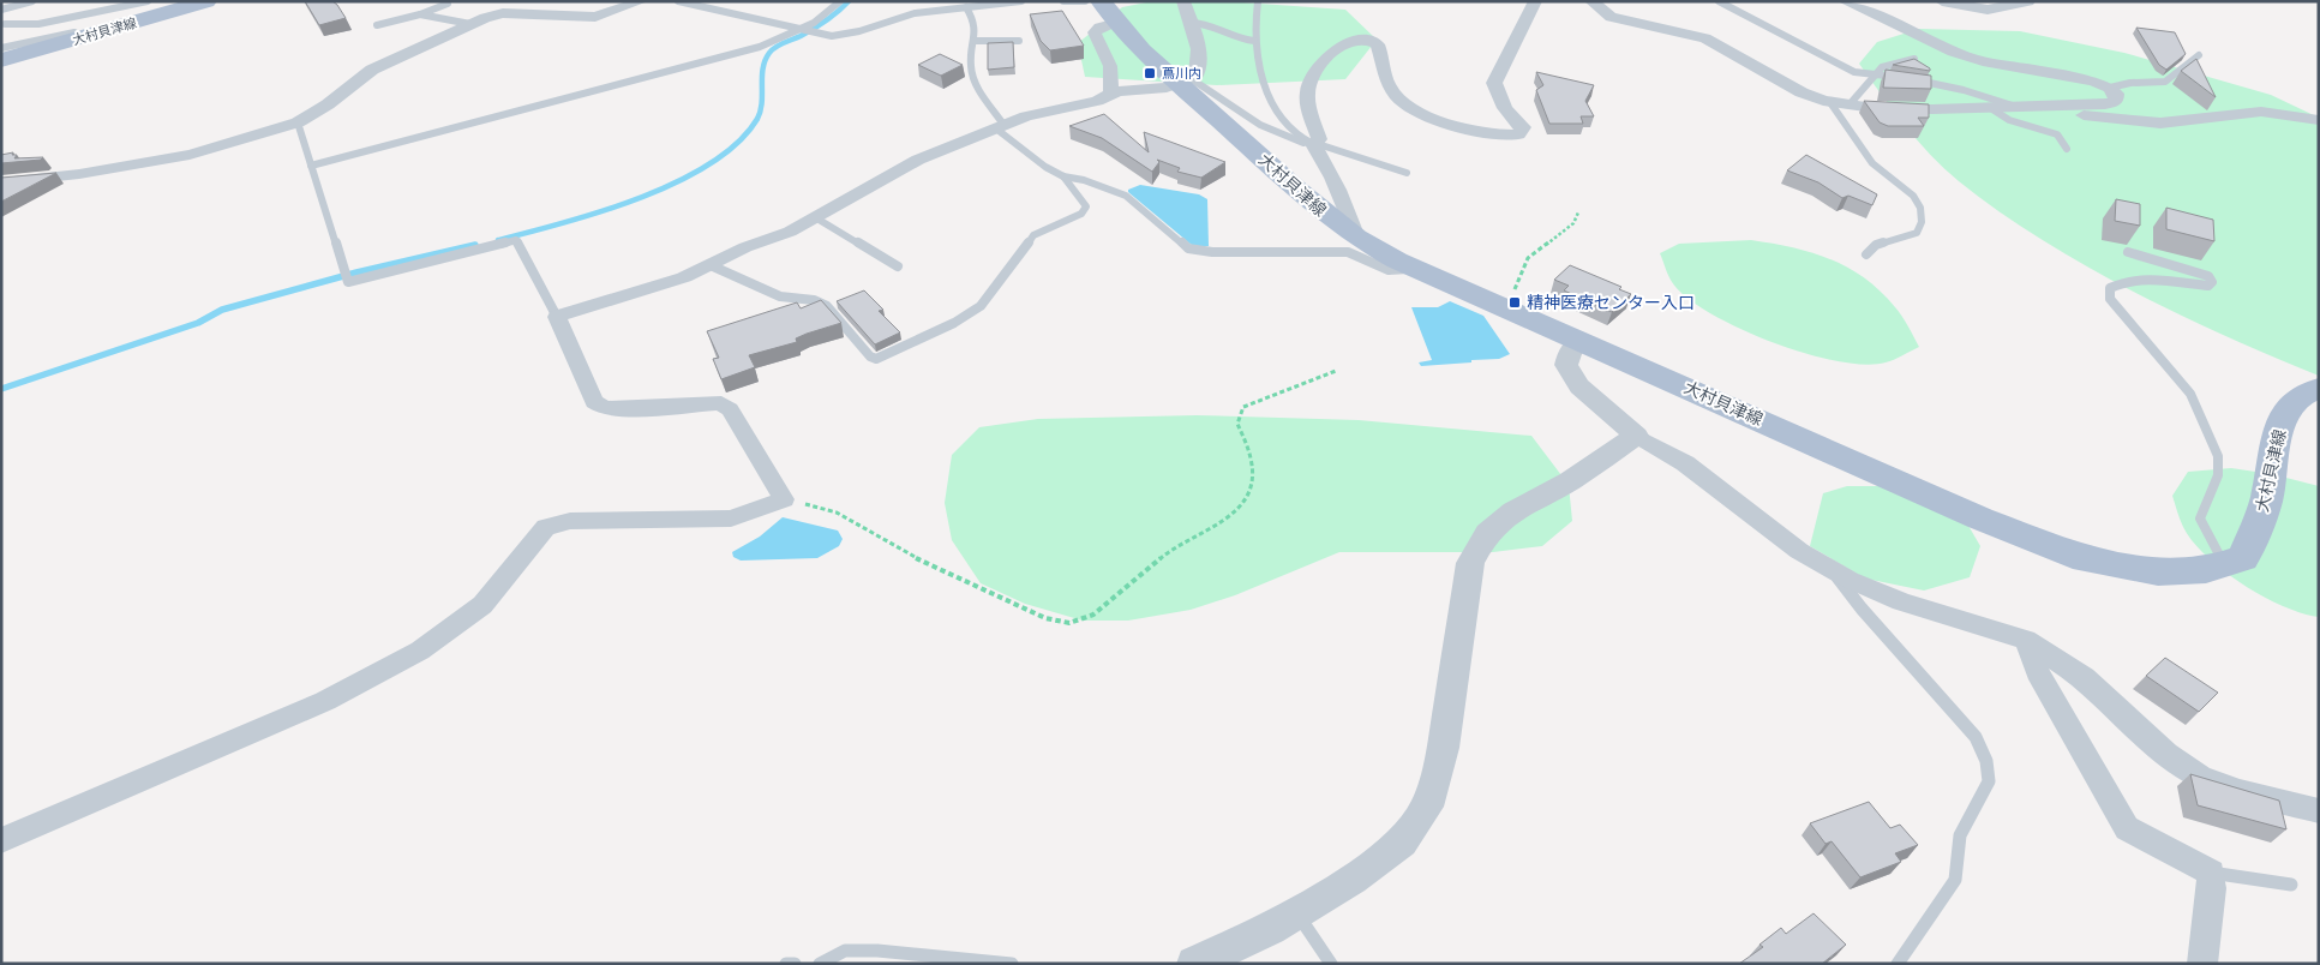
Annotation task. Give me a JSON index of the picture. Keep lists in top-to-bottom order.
{
  "streets": {
    "main road": ["大村貝津線"]
  },
  "places": {
    "transit": ["蔦川内", "精神医療センター入口"]
  }
}
